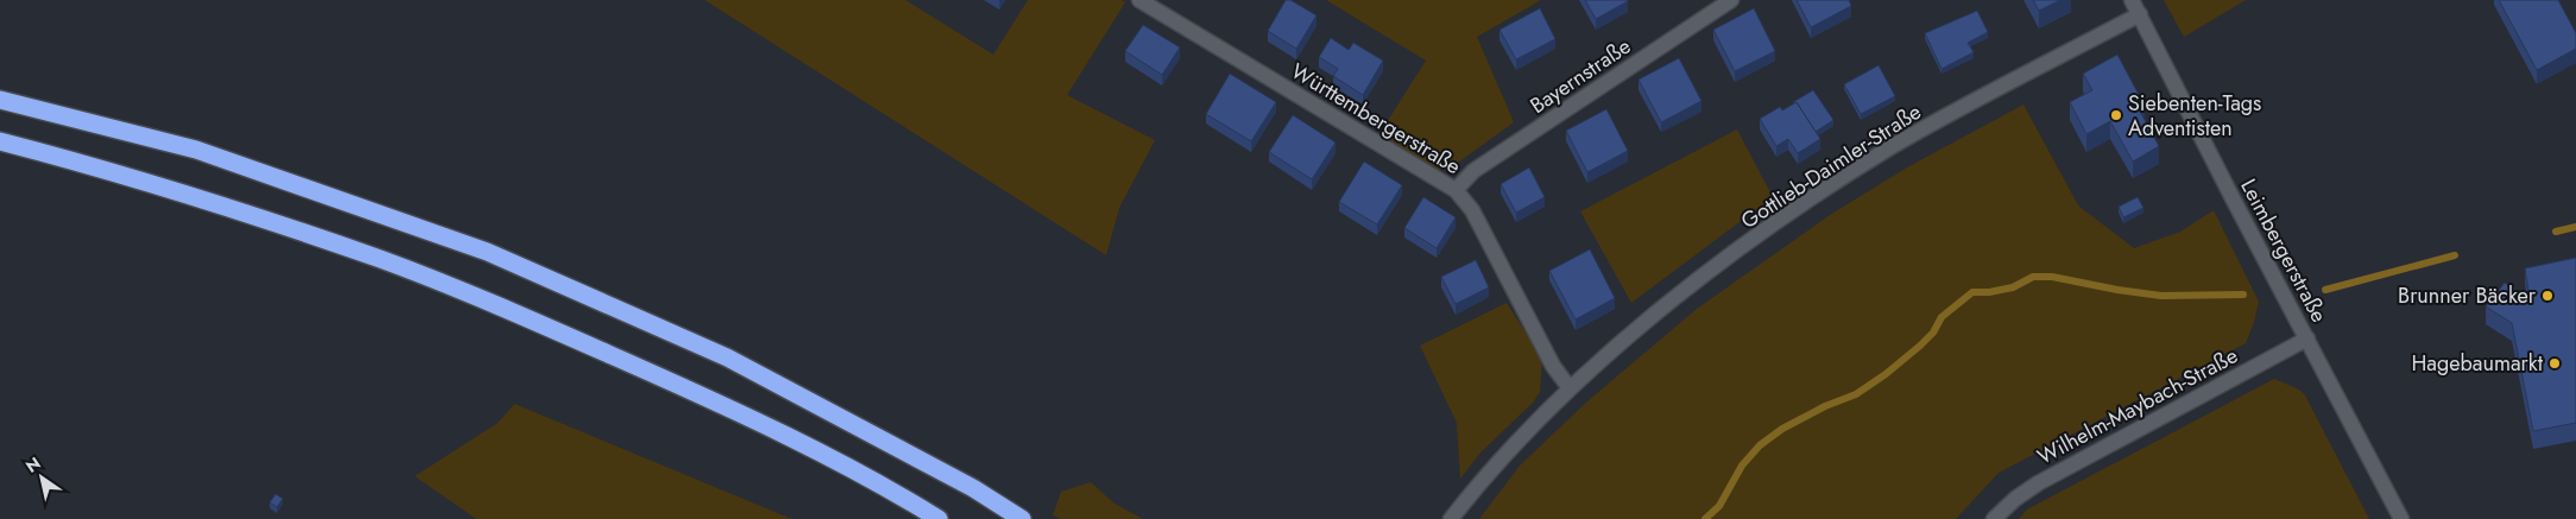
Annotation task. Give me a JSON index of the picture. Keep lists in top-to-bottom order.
{
  "streets": {
    "street": [
      "Bayernstraße",
      "Württembergerstraße",
      "Gottlieb-Daimler-Straße",
      "Leimbergerstraße",
      "Wilhelm-Maybach-Straße"
    ]
  },
  "crossings": [
    ["Bayernstraße", "Württembergerstraße"],
    ["Württembergerstraße", "Gottlieb-Daimler-Straße"],
    ["Gottlieb-Daimler-Straße", "Leimbergerstraße"],
    ["Leimbergerstraße", "Wilhelm-Maybach-Straße"]
  ],
  "places": ["Siebenten-Tags Adventisten", "Brunner Bäcker", "Hagebaumarkt"],
  "north": "top left"
}
